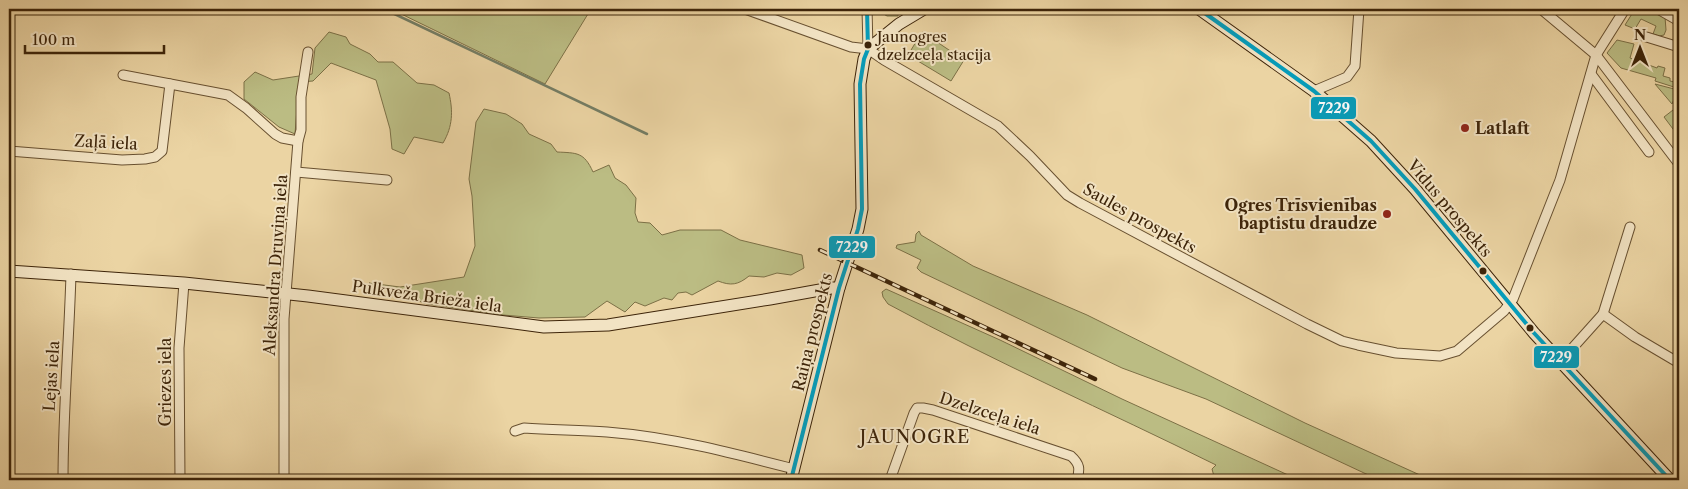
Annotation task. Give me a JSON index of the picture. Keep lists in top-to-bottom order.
{
  "streets": {
    "main road": ["Vidus prospekts", "Pulkveža Brieža iela", "Raiņa prospekts"],
    "street": [
      "Zaļā iela",
      "Saules prospekts",
      "Aleksandra Druviņa iela",
      "Lejas iela",
      "Griezes iela",
      "Dzelzceļa iela"
    ]
  },
  "crossings": [
    ["Vidus prospekts", "Saules prospekts"],
    ["Saules prospekts", "Raiņa prospekts"],
    ["Aleksandra Druviņa iela", "Pulkveža Brieža iela"],
    ["Pulkveža Brieža iela", "Raiņa prospekts"],
    ["Pulkveža Brieža iela", "Lejas iela"],
    ["Pulkveža Brieža iela", "Griezes iela"]
  ],
  "districts": ["JAUNOGRE"],
  "places": ["Jaunogres dzelzceļa stacija", "Latlaft", "Ogres Trīsvienības baptistu draudze"],
  "lines": ["transit line 7229"],
  "scale_bar": "100 m",
  "north": "top"
}
